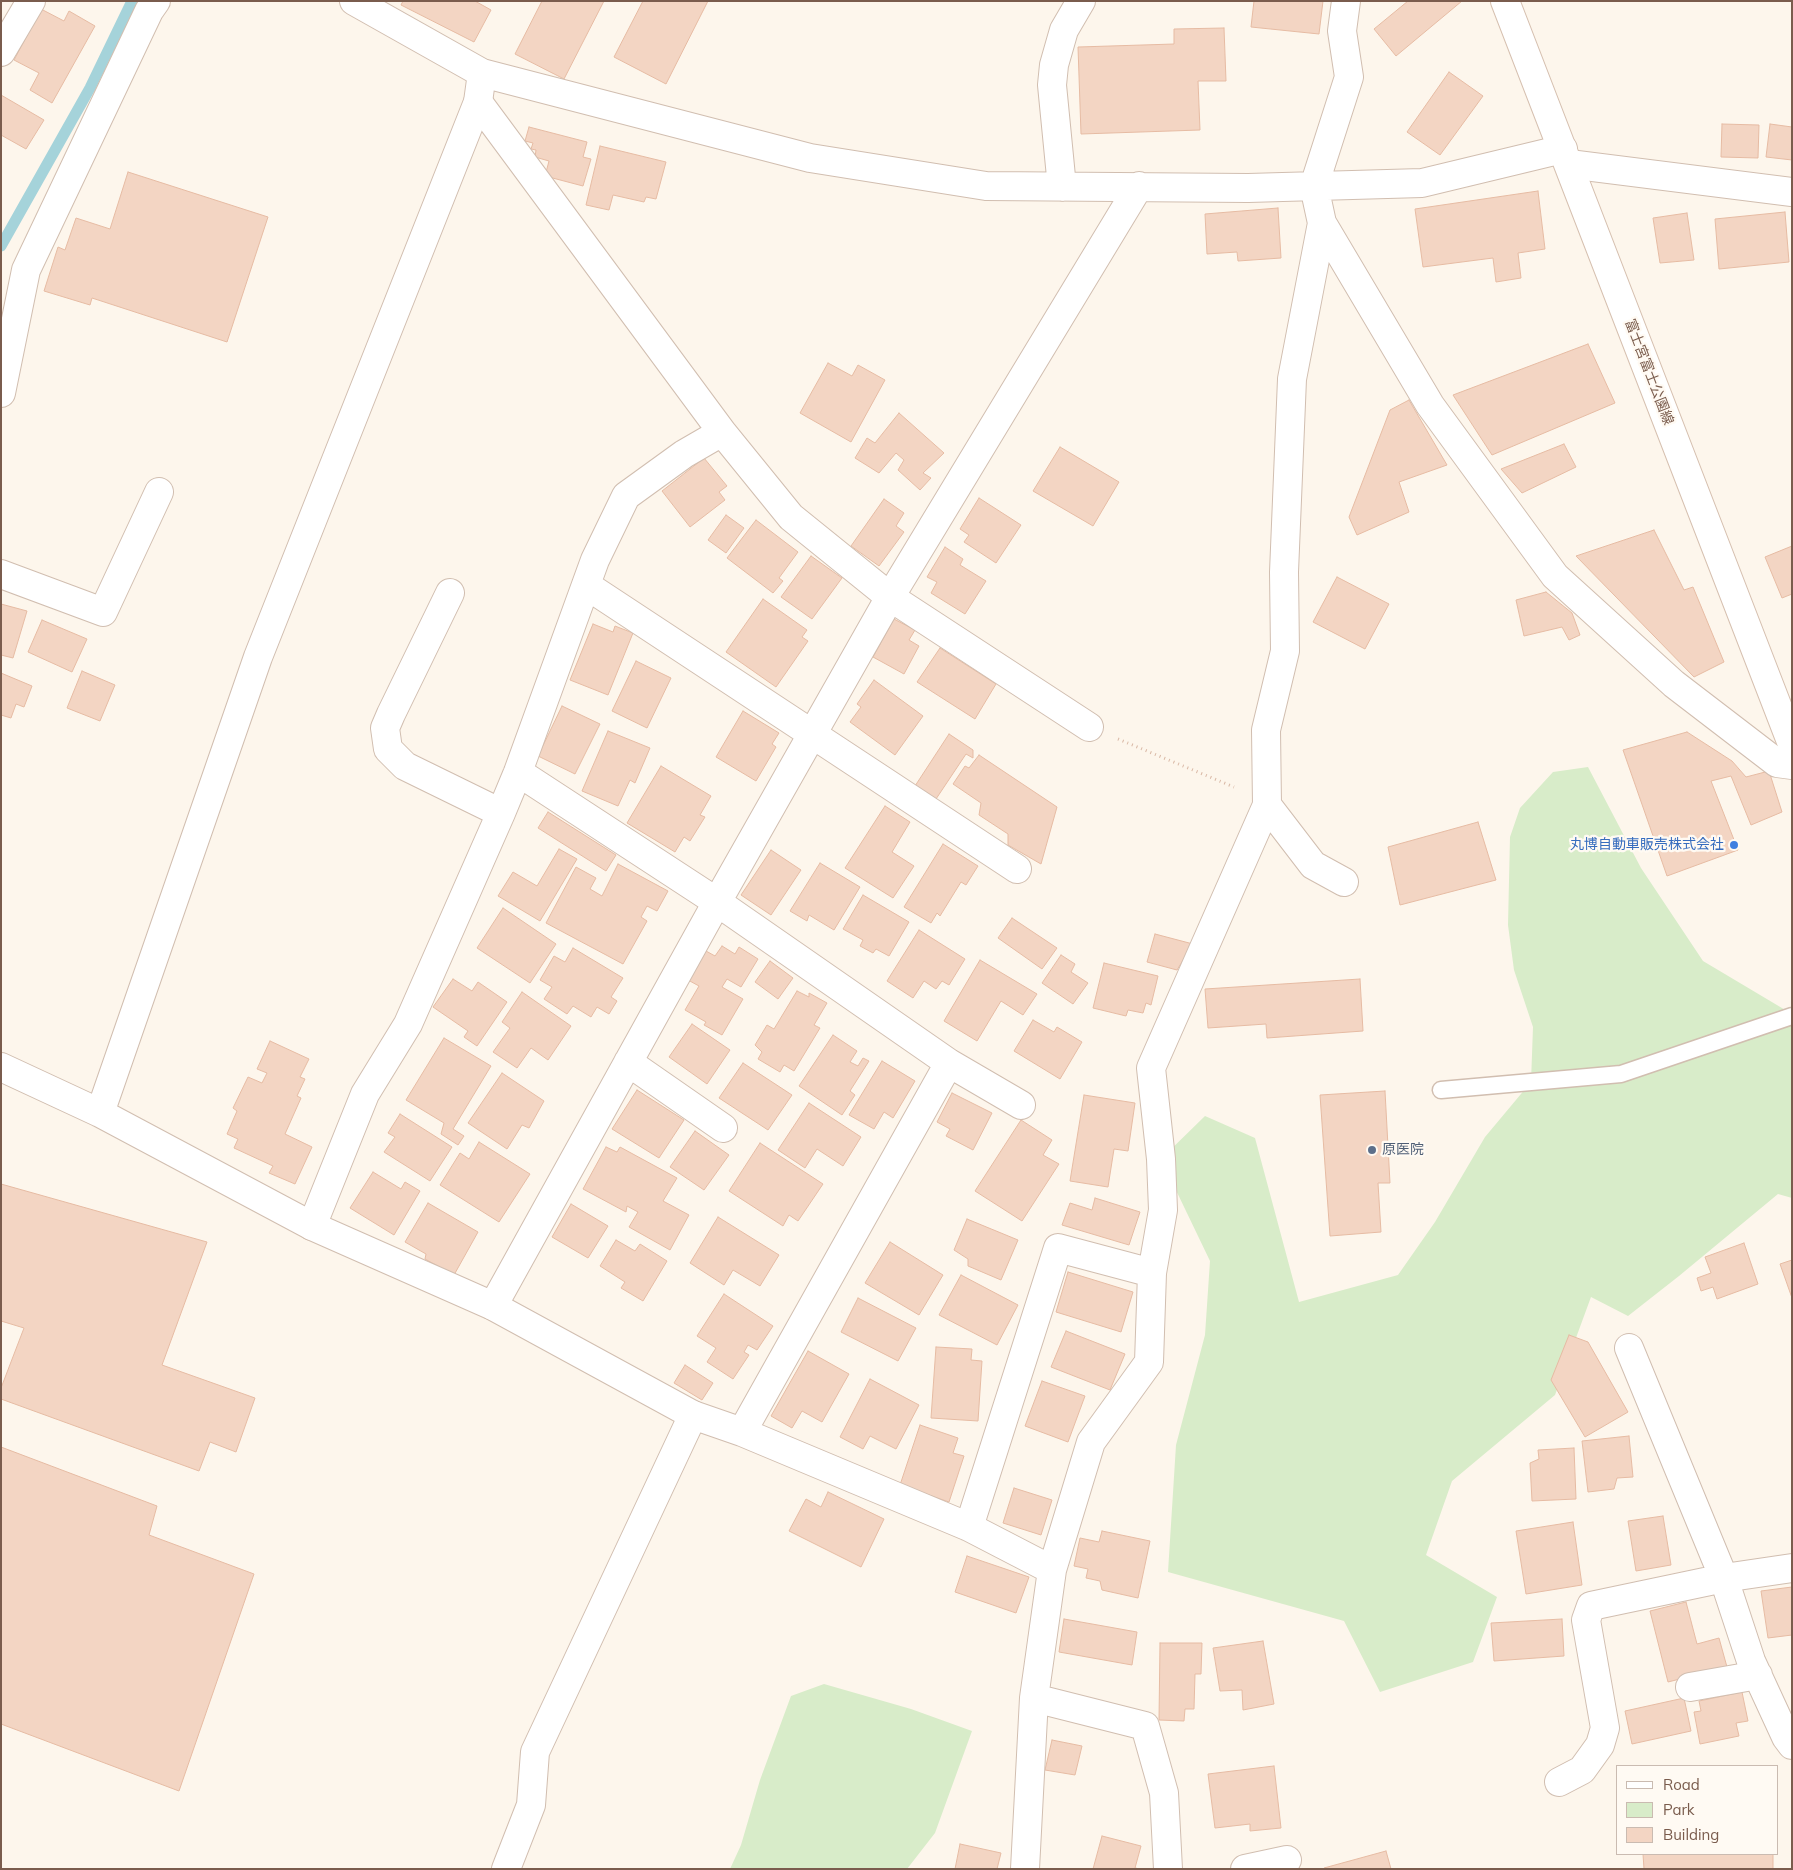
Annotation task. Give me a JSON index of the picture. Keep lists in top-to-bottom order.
{
  "streets": {
    "street": ["富士宮富士公園線"]
  },
  "places": ["丸博自動車販売株式会社", "原医院"],
  "legend": ["Road", "Park", "Building"]
}
